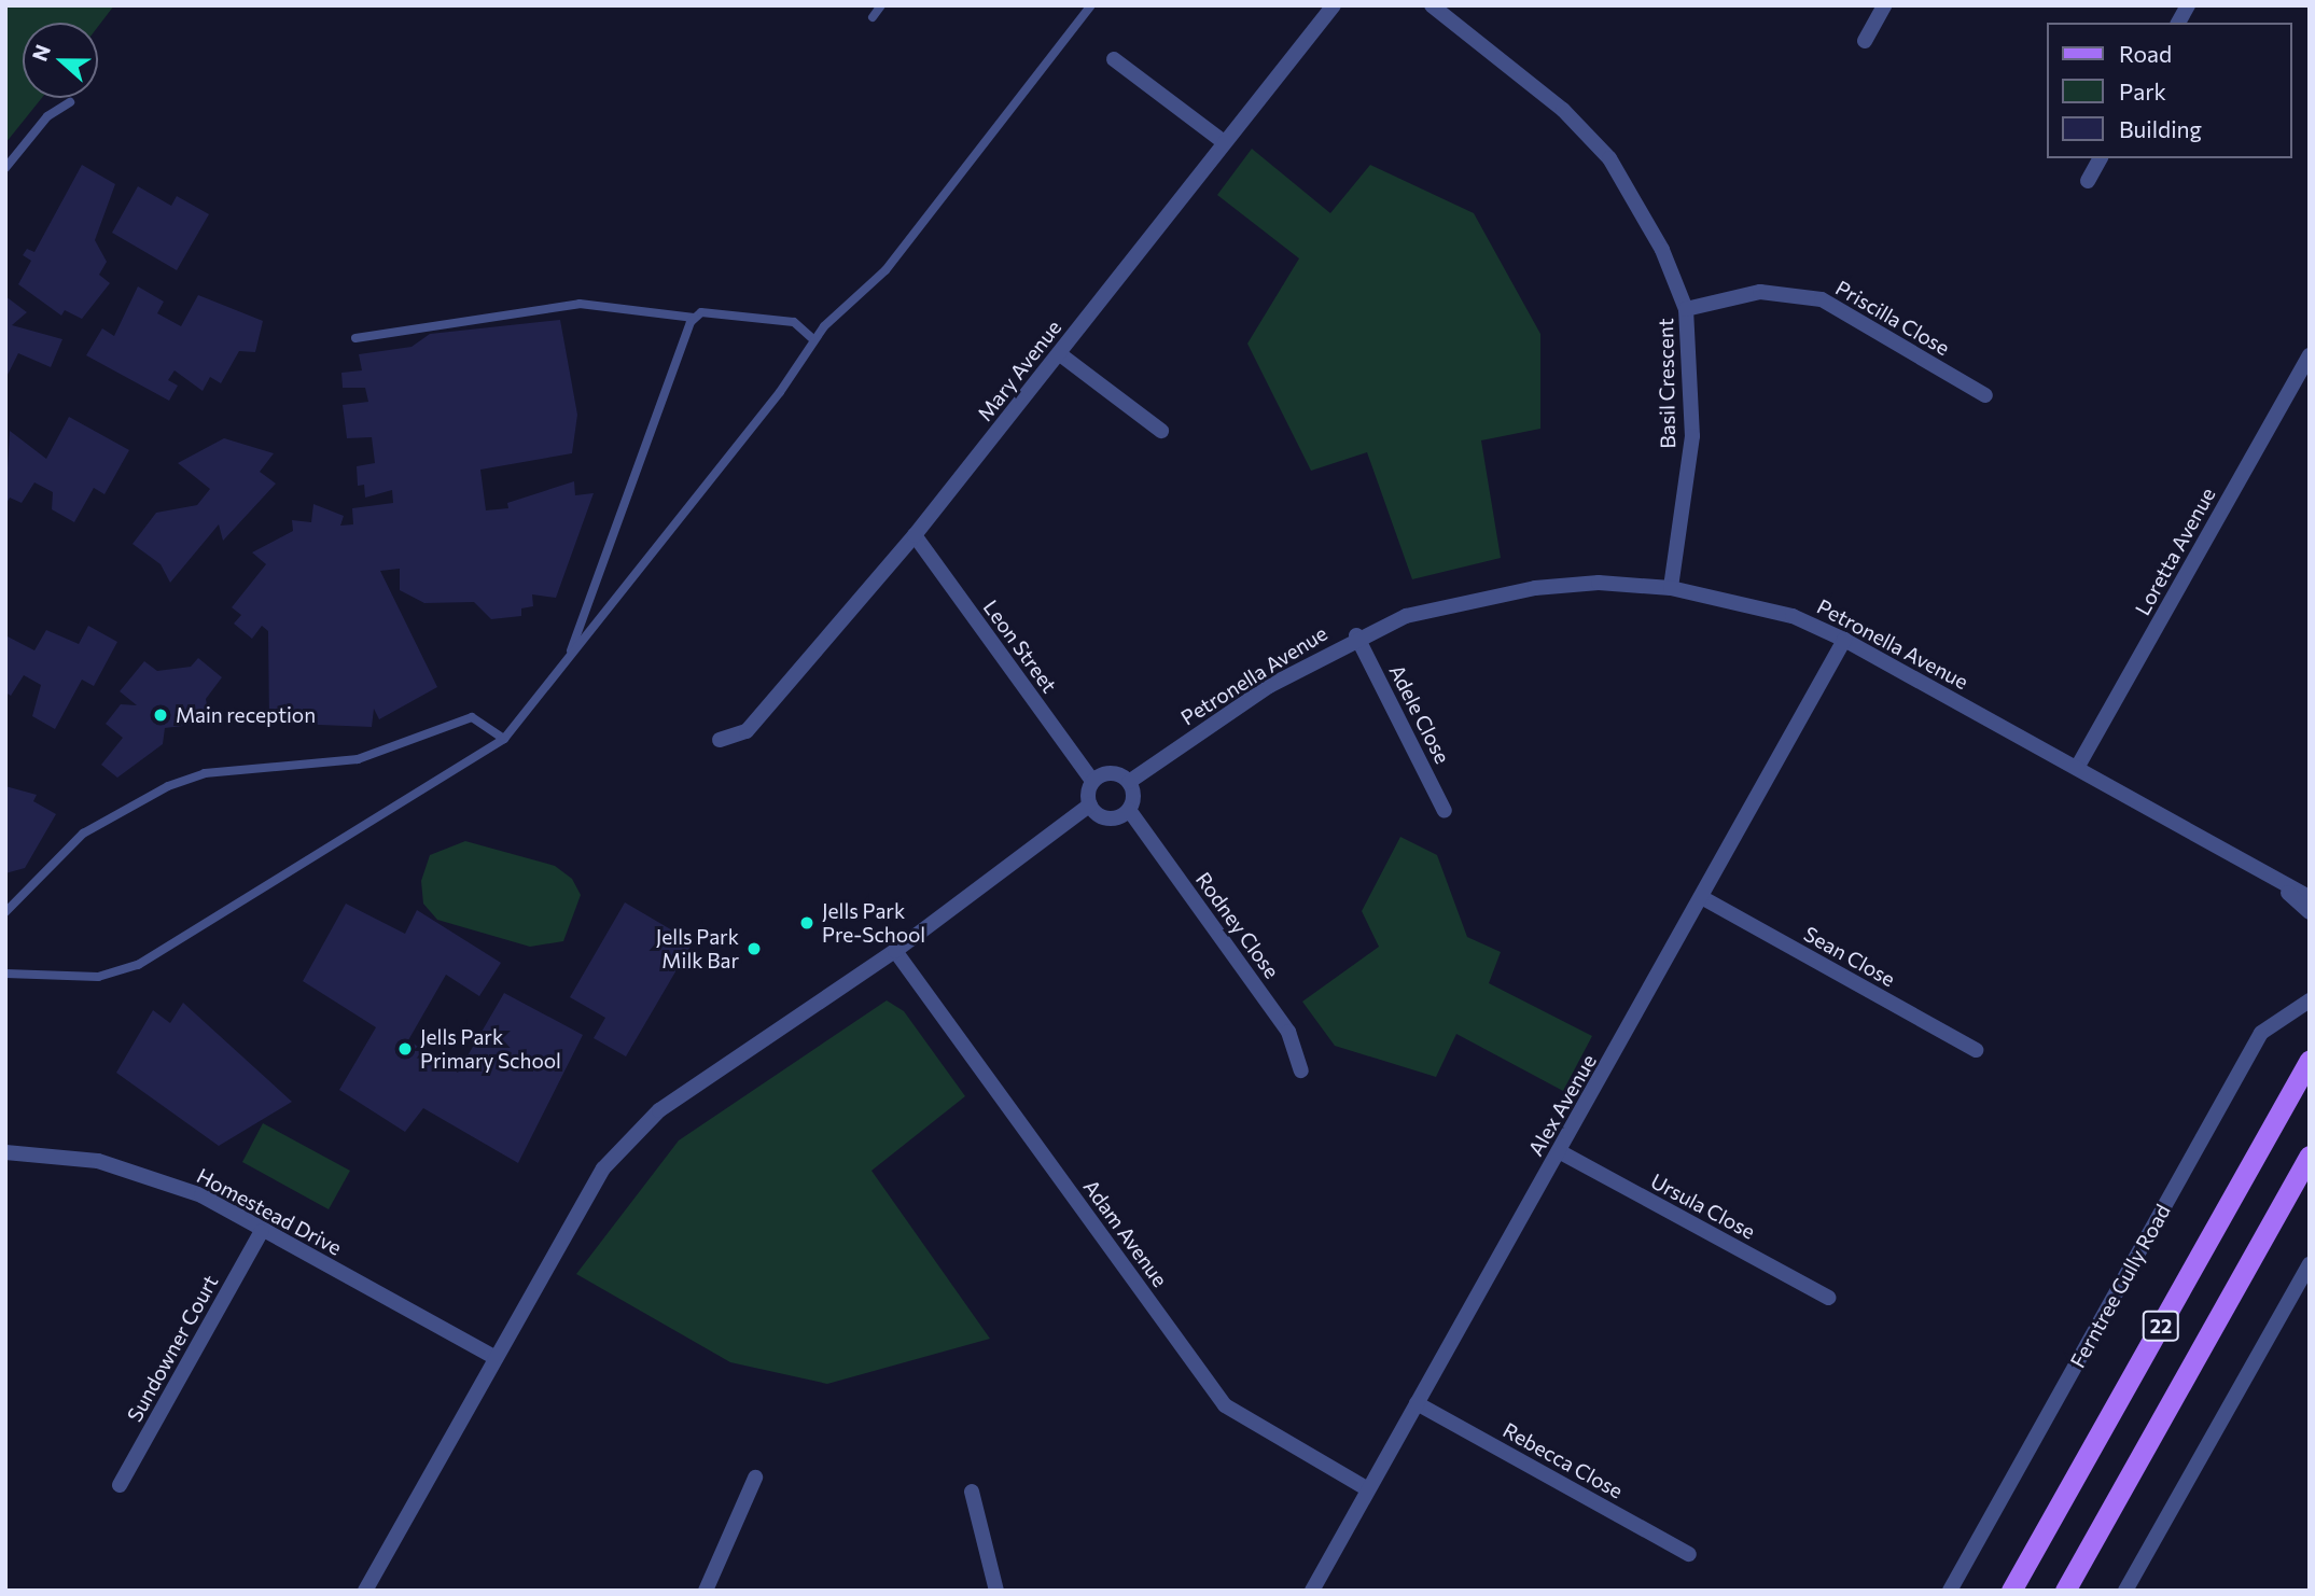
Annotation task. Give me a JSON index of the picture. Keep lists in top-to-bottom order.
{
  "streets": {
    "main road": ["22"],
    "street": [
      "Priscilla Close",
      "Mary Avenue",
      "Basil Crescent",
      "Loretta Avenue",
      "Petronella Avenue",
      "Leon Street",
      "Adele Close",
      "Rodney Close",
      "Sean Close",
      "Alex Avenue",
      "Ursula Close",
      "Homestead Drive",
      "Adam Avenue",
      "Ferntree Gully Road",
      "Sundowner Court",
      "Rebecca Close"
    ]
  },
  "crossings": [
    ["Priscilla Close", "Basil Crescent"],
    ["Mary Avenue", "Leon Street"],
    ["Basil Crescent", "Petronella Avenue"],
    ["Loretta Avenue", "Petronella Avenue"],
    ["Petronella Avenue", "Leon Street"],
    ["Petronella Avenue", "Adele Close"],
    ["Petronella Avenue", "Rodney Close"],
    ["Petronella Avenue", "Alex Avenue"],
    ["Leon Street", "Rodney Close"],
    ["Sean Close", "Alex Avenue"],
    ["Alex Avenue", "Ursula Close"],
    ["Alex Avenue", "Adam Avenue"],
    ["Alex Avenue", "Rebecca Close"],
    ["Homestead Drive", "Sundowner Court"]
  ],
  "places": [
    "Main reception",
    "Jells Park Pre-School",
    "Jells Park Milk Bar",
    "Jells Park Primary School"
  ],
  "legend": ["Road", "Park", "Building"],
  "north": "left"
}
